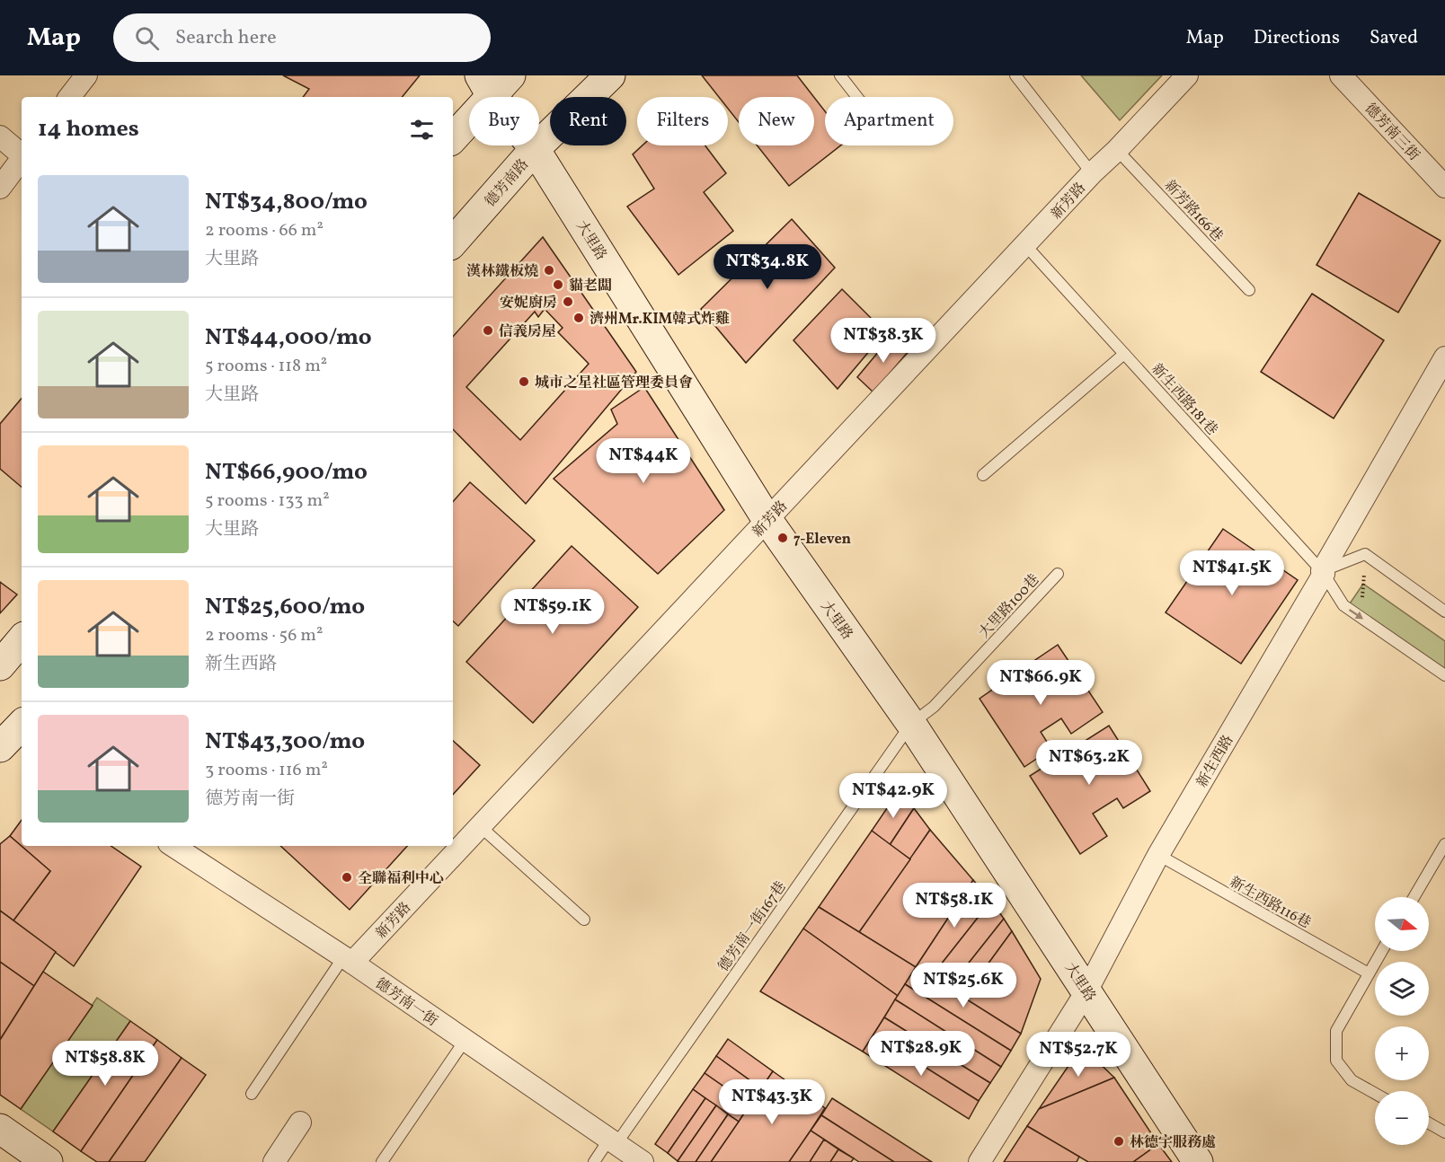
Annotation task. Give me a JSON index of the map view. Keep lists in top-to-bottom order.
{
  "streets": {
    "street": [
      "德芳南三街",
      "德芳南路",
      "新芳路",
      "大里路",
      "新生西路",
      "德芳南一街"
    ],
    "lane": [
      "新芳路166巷",
      "新生西路181巷",
      "大里路100巷",
      "新生西路116巷",
      "德芳南一街167巷"
    ]
  },
  "crossings": [
    ["德芳南路", "大里路"],
    ["新芳路", "新芳路166巷"],
    ["新芳路", "大里路"],
    ["新芳路", "新生西路181巷"],
    ["新芳路", "德芳南一街"],
    ["大里路", "大里路100巷"],
    ["大里路", "新生西路"],
    ["大里路", "德芳南一街167巷"],
    ["新生西路181巷", "新生西路"],
    ["大里路100巷", "德芳南一街167巷"],
    ["新生西路", "新生西路116巷"],
    ["德芳南一街167巷", "德芳南一街"]
  ],
  "places": [
    "漢林鐵板燒",
    "貓老闆",
    "安妮廚房",
    "濟州Mr.KIM韓式炸雞",
    "信義房屋",
    "城市之星社區管理委員會",
    "7-Eleven",
    "全聯福利中心",
    "林德宇服務處"
  ],
  "north": "right",
  "page": {
    "header": "Map",
    "search": "Search here",
    "nav": ["Map", "Directions", "Saved"],
    "chip": [
      "Buy",
      "Rent",
      "Filters",
      "New",
      "Apartment"
    ],
    "heading": "14 homes",
    "list": [
      {
        "name": "NT$34,800/mo",
        "note": "2 rooms · 66 m² · 大里路"
      },
      {
        "name": "NT$44,000/mo",
        "note": "5 rooms · 118 m² · 大里路"
      },
      {
        "name": "NT$66,900/mo",
        "note": "5 rooms · 133 m² · 大里路"
      },
      {
        "name": "NT$25,600/mo",
        "note": "2 rooms · 56 m² · 新生西路"
      },
      {
        "name": "NT$43,300/mo",
        "note": "3 rooms · 116 m² · 德芳南一街"
      }
    ],
    "price": [
      "NT$34.8K",
      "NT$38.3K",
      "NT$44K",
      "NT$41.5K",
      "NT$59.1K",
      "NT$66.9K",
      "NT$63.2K",
      "NT$42.9K",
      "NT$58.1K",
      "NT$25.6K",
      "NT$28.9K",
      "NT$52.7K",
      "NT$58.8K",
      "NT$43.3K"
    ],
    "map_buttons": ["+", "−"]
  }
}
